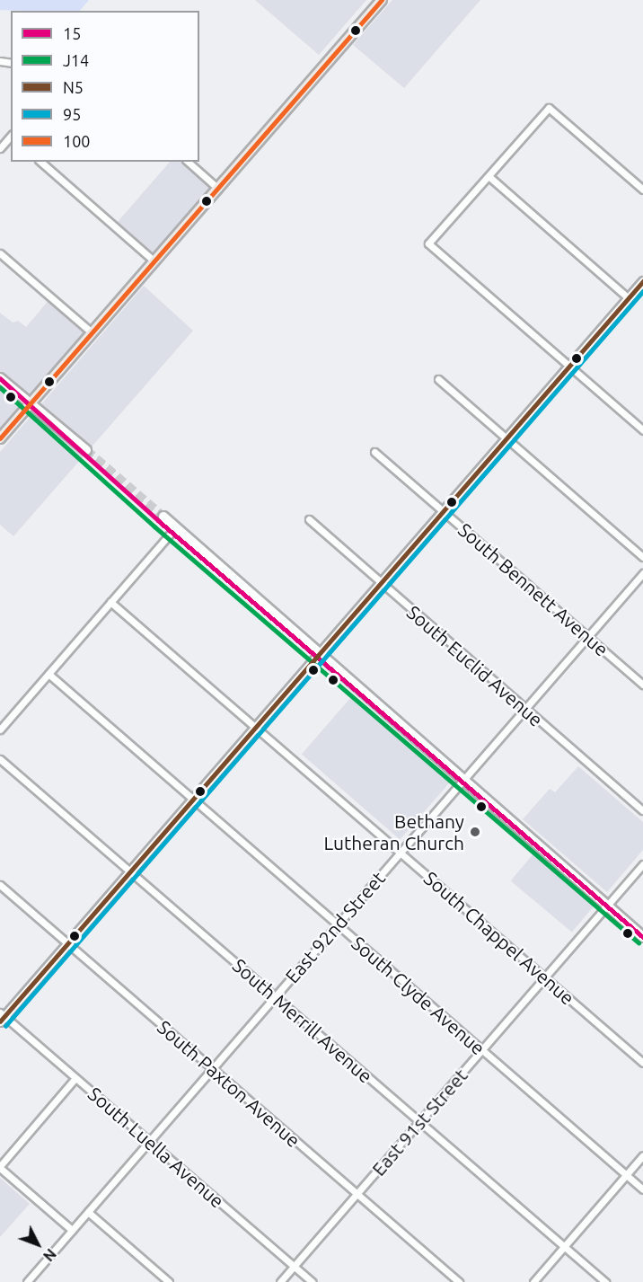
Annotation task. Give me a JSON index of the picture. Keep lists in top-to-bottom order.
{
  "streets": {
    "street": [
      "South Bennett Avenue",
      "South Euclid Avenue",
      "East 92nd Street",
      "South Chappel Avenue",
      "South Clyde Avenue",
      "South Merrill Avenue",
      "South Paxton Avenue",
      "East 91st Street",
      "South Luella Avenue"
    ]
  },
  "crossings": [
    ["South Bennett Avenue", "East 92nd Street"],
    ["South Euclid Avenue", "East 92nd Street"],
    ["East 92nd Street", "South Chappel Avenue"],
    ["East 92nd Street", "South Clyde Avenue"],
    ["East 92nd Street", "South Merrill Avenue"],
    ["East 92nd Street", "South Paxton Avenue"],
    ["East 92nd Street", "South Luella Avenue"],
    ["South Chappel Avenue", "East 91st Street"],
    ["South Clyde Avenue", "East 91st Street"],
    ["South Merrill Avenue", "East 91st Street"],
    ["South Paxton Avenue", "East 91st Street"],
    ["East 91st Street", "South Luella Avenue"]
  ],
  "places": ["Bethany Lutheran Church"],
  "lines": [
    "transit line 100",
    "transit line N5",
    "transit line 95",
    "transit line 15",
    "transit line J14"
  ],
  "legend": [
    "15",
    "J14",
    "N5",
    "95",
    "100"
  ],
  "north": "bottom right"
}
